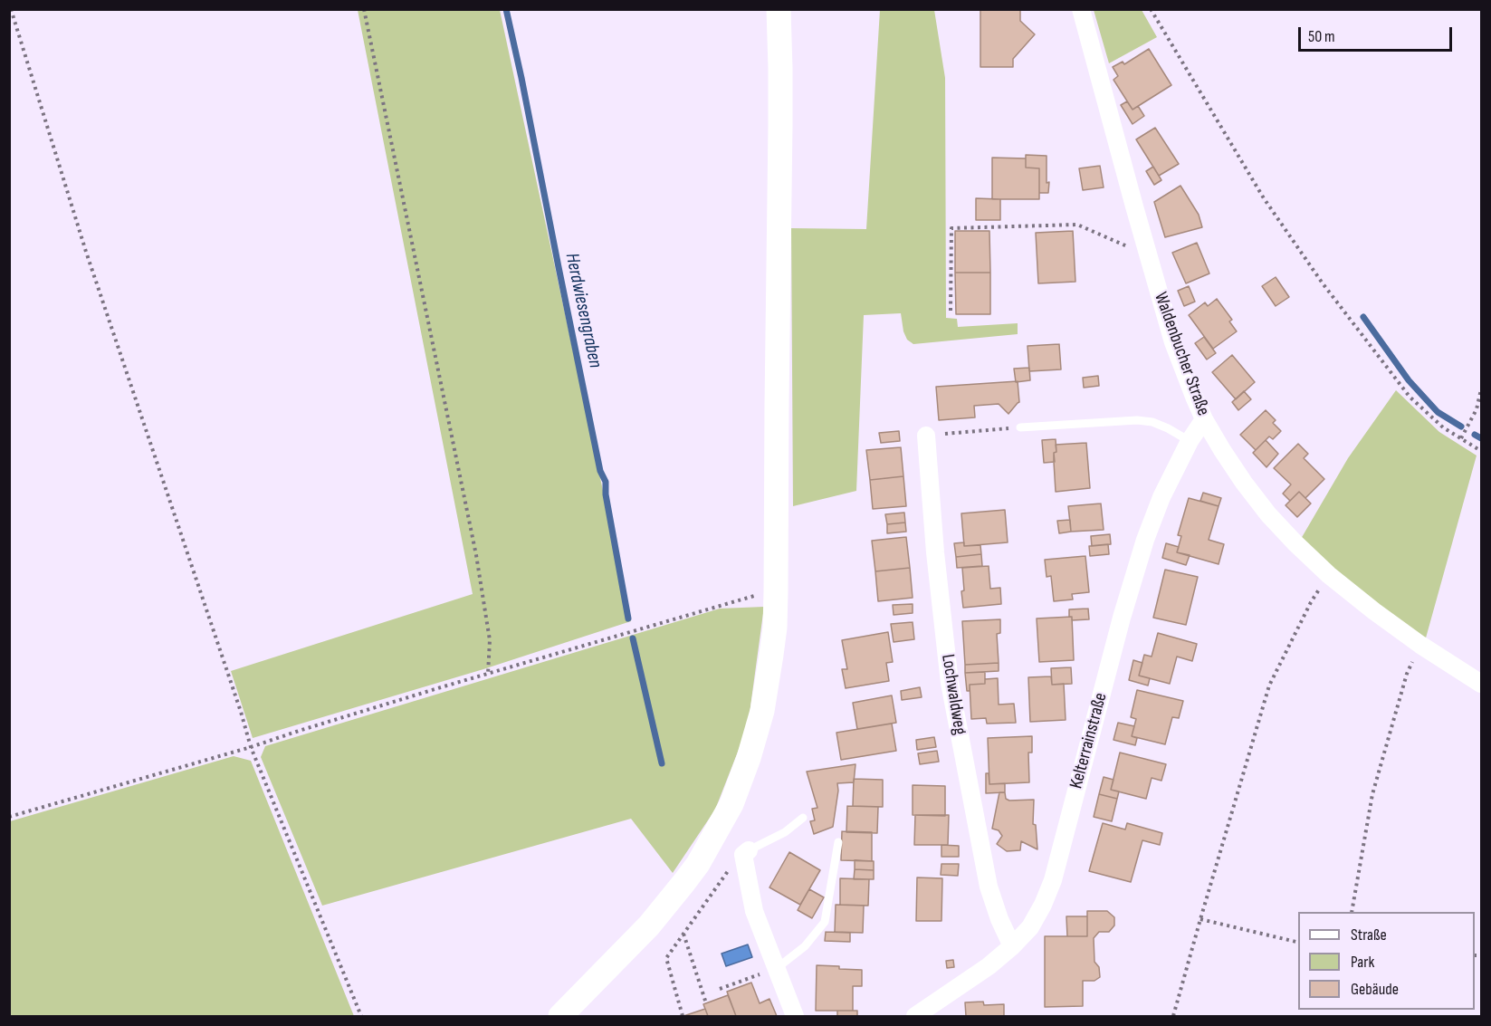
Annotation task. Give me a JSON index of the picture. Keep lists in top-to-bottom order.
{
  "streets": {
    "street": ["Waldenbucher Straße", "Lochwaldweg", "Kelterrainstraße"]
  },
  "crossings": [
    ["Waldenbucher Straße", "Kelterrainstraße"],
    ["Lochwaldweg", "Kelterrainstraße"]
  ],
  "water": ["Herdwiesengraben"],
  "legend": ["Straße", "Park", "Gebäude"],
  "scale_bar": "50 m"
}
